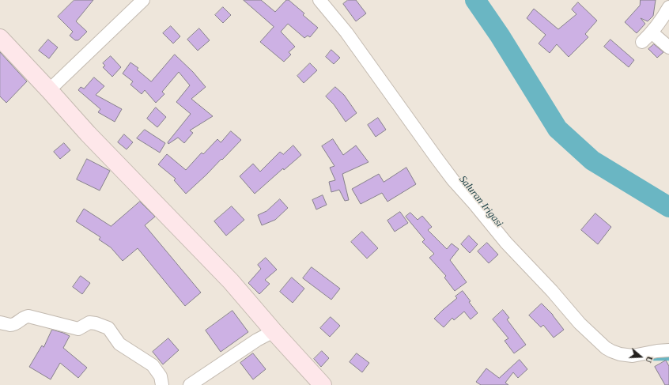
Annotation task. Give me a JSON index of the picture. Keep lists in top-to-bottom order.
{
  "water": ["Saluran Irigasi"],
  "north": "right"
}
